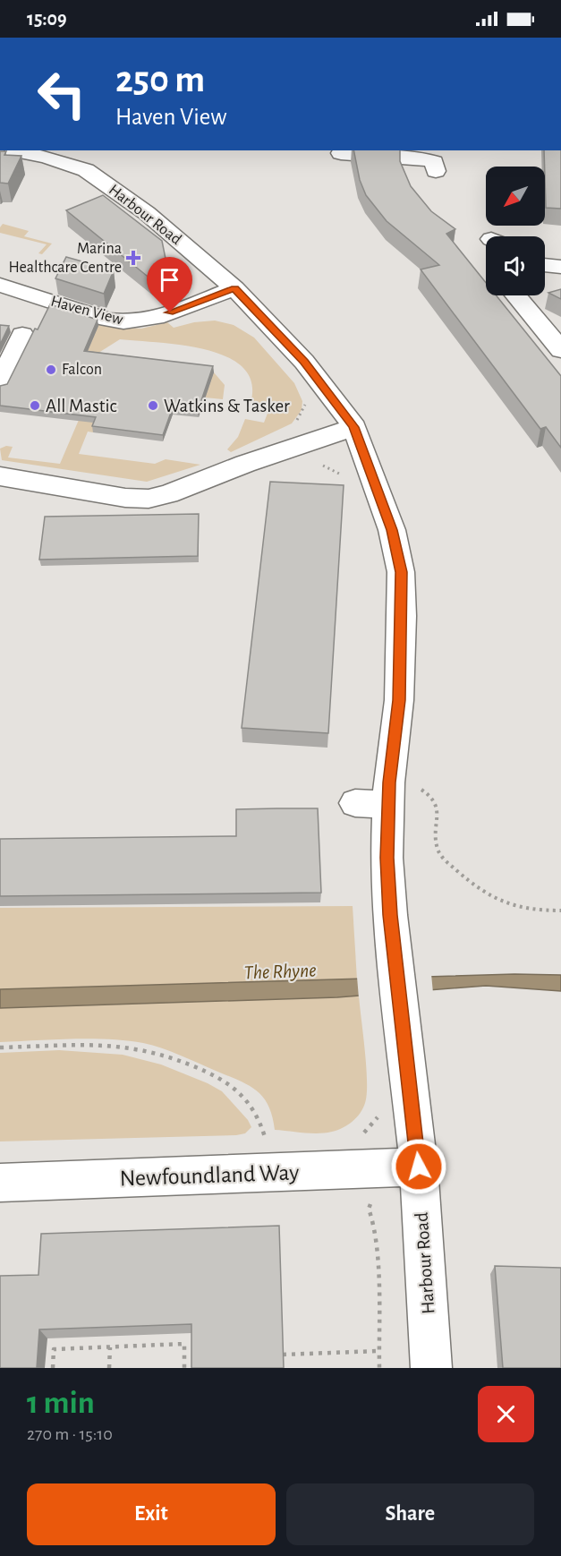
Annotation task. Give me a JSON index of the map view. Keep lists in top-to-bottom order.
{
  "streets": {
    "street": ["Harbour Road", "Haven View", "Newfoundland Way"]
  },
  "crossings": [
    ["Harbour Road", "Haven View"],
    ["Harbour Road", "Newfoundland Way"]
  ],
  "water": ["The Rhyne"],
  "places": {
    "health": ["Marina Healthcare Centre"],
    "other": ["Falcon", "All Mastic", "Watkins & Tasker"]
  },
  "north": "bottom left",
  "page": {
    "status": "15:09",
    "turn": ["250 m", "Haven View"],
    "heading": ["1 min", "270 m · 15:10"],
    "buttons": ["Exit", "Share"]
  }
}
